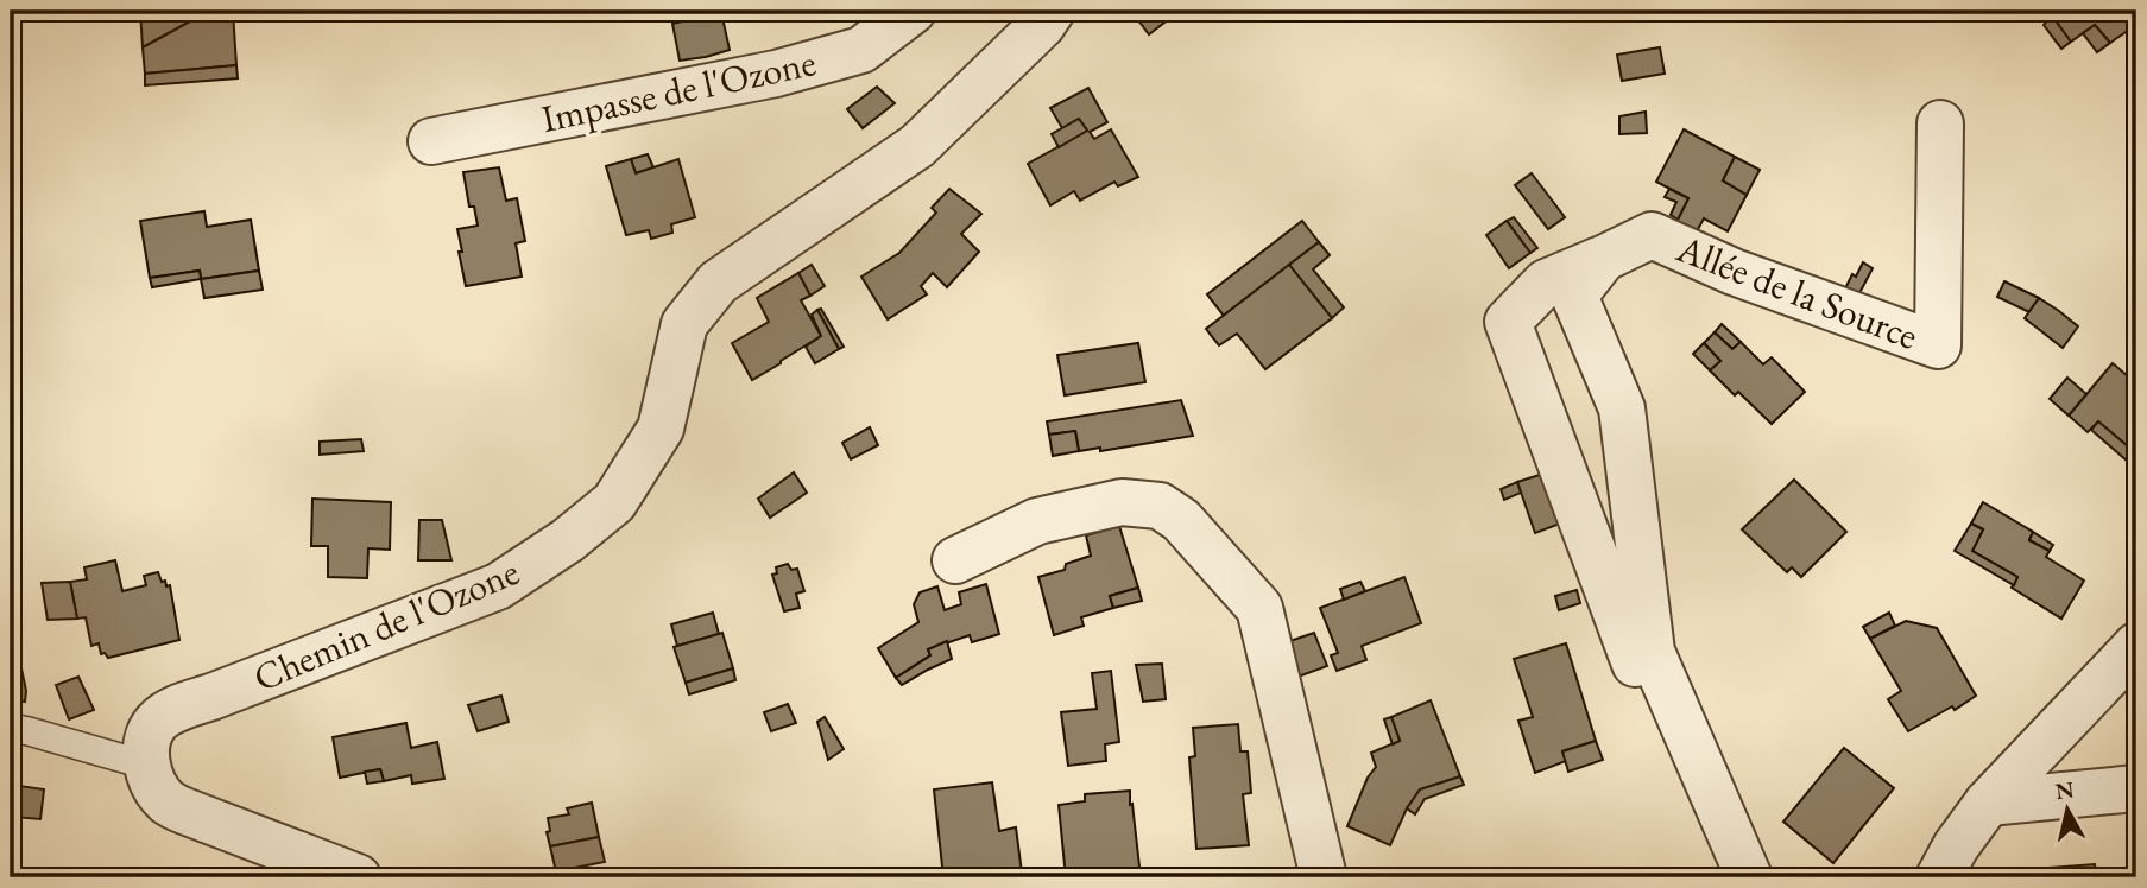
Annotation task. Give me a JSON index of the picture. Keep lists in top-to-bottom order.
{
  "streets": {
    "street": ["Impasse de l'Ozone", "Allée de la Source", "Chemin de l'Ozone"]
  },
  "north": "top"
}
